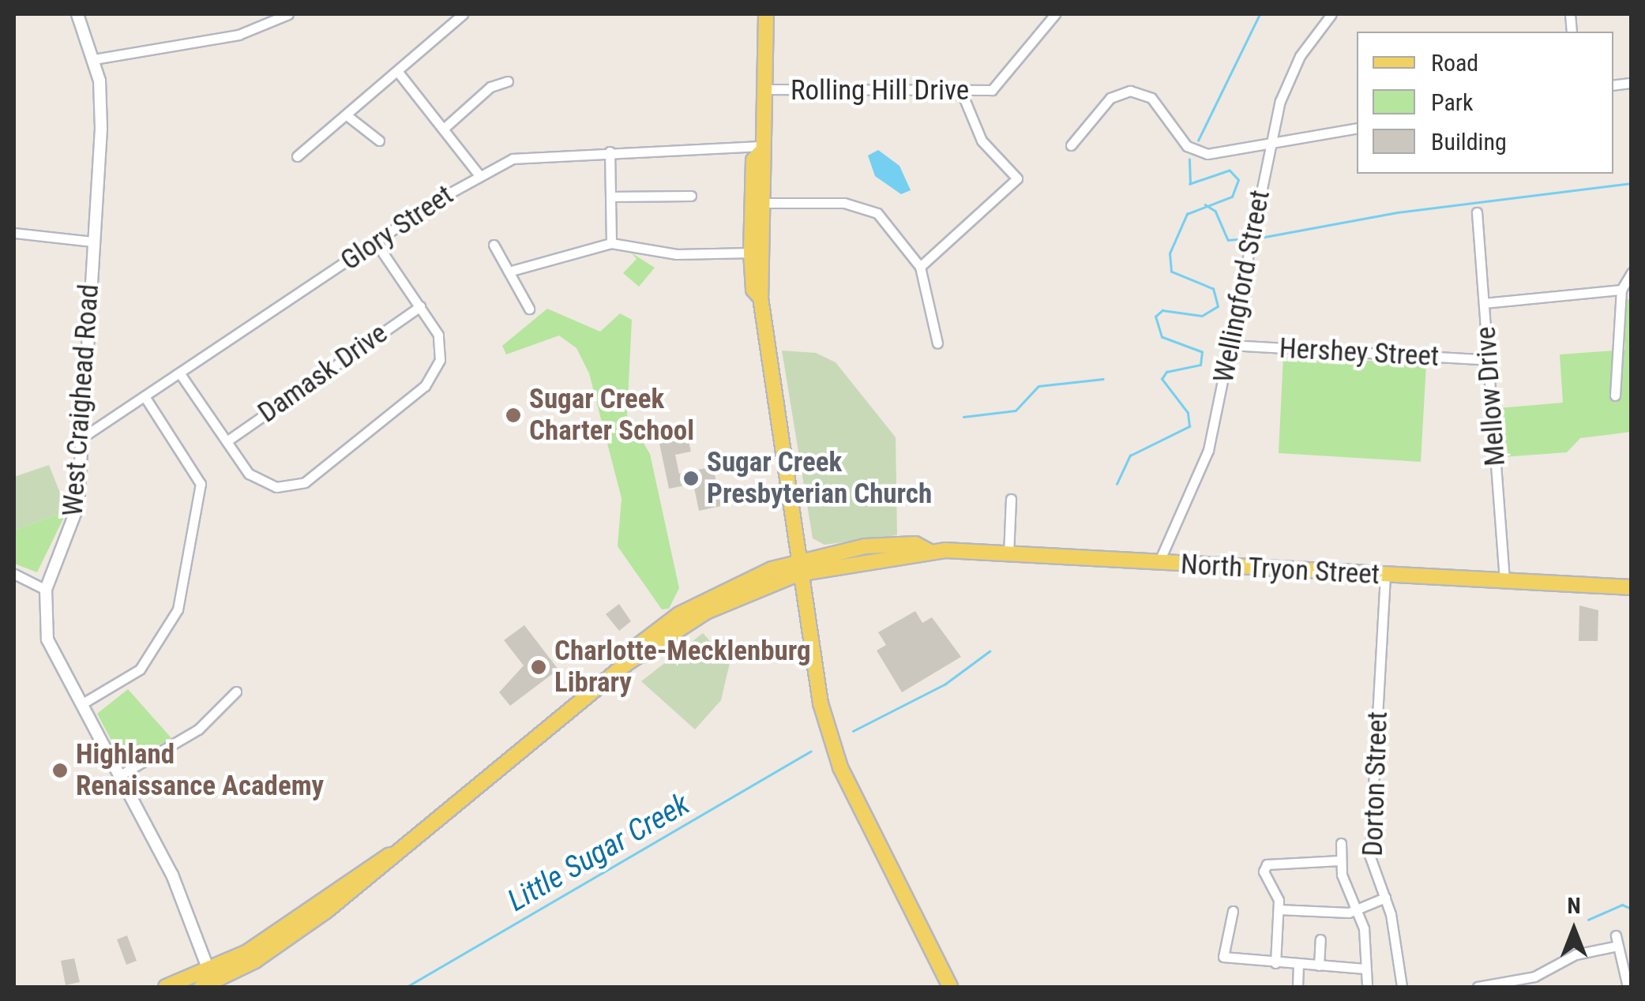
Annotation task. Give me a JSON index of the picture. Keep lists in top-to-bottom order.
{
  "streets": {
    "main road": ["North Tryon Street"],
    "street": [
      "Rolling Hill Drive",
      "Glory Street",
      "Wellingford Street",
      "Hershey Street",
      "Damask Drive",
      "Mellow Drive",
      "West Craighead Road",
      "Dorton Street"
    ]
  },
  "crossings": [
    ["Glory Street", "West Craighead Road"],
    ["Wellingford Street", "Hershey Street"],
    ["Wellingford Street", "North Tryon Street"],
    ["Hershey Street", "Mellow Drive"],
    ["Mellow Drive", "North Tryon Street"],
    ["West Craighead Road", "North Tryon Street"],
    ["North Tryon Street", "Dorton Street"]
  ],
  "water": ["Little Sugar Creek"],
  "places": [
    "Sugar Creek Charter School",
    "Sugar Creek Presbyterian Church",
    "Charlotte-Mecklenburg Library",
    "Highland Renaissance Academy"
  ],
  "legend": ["Road", "Park", "Building"],
  "north": "top"
}
